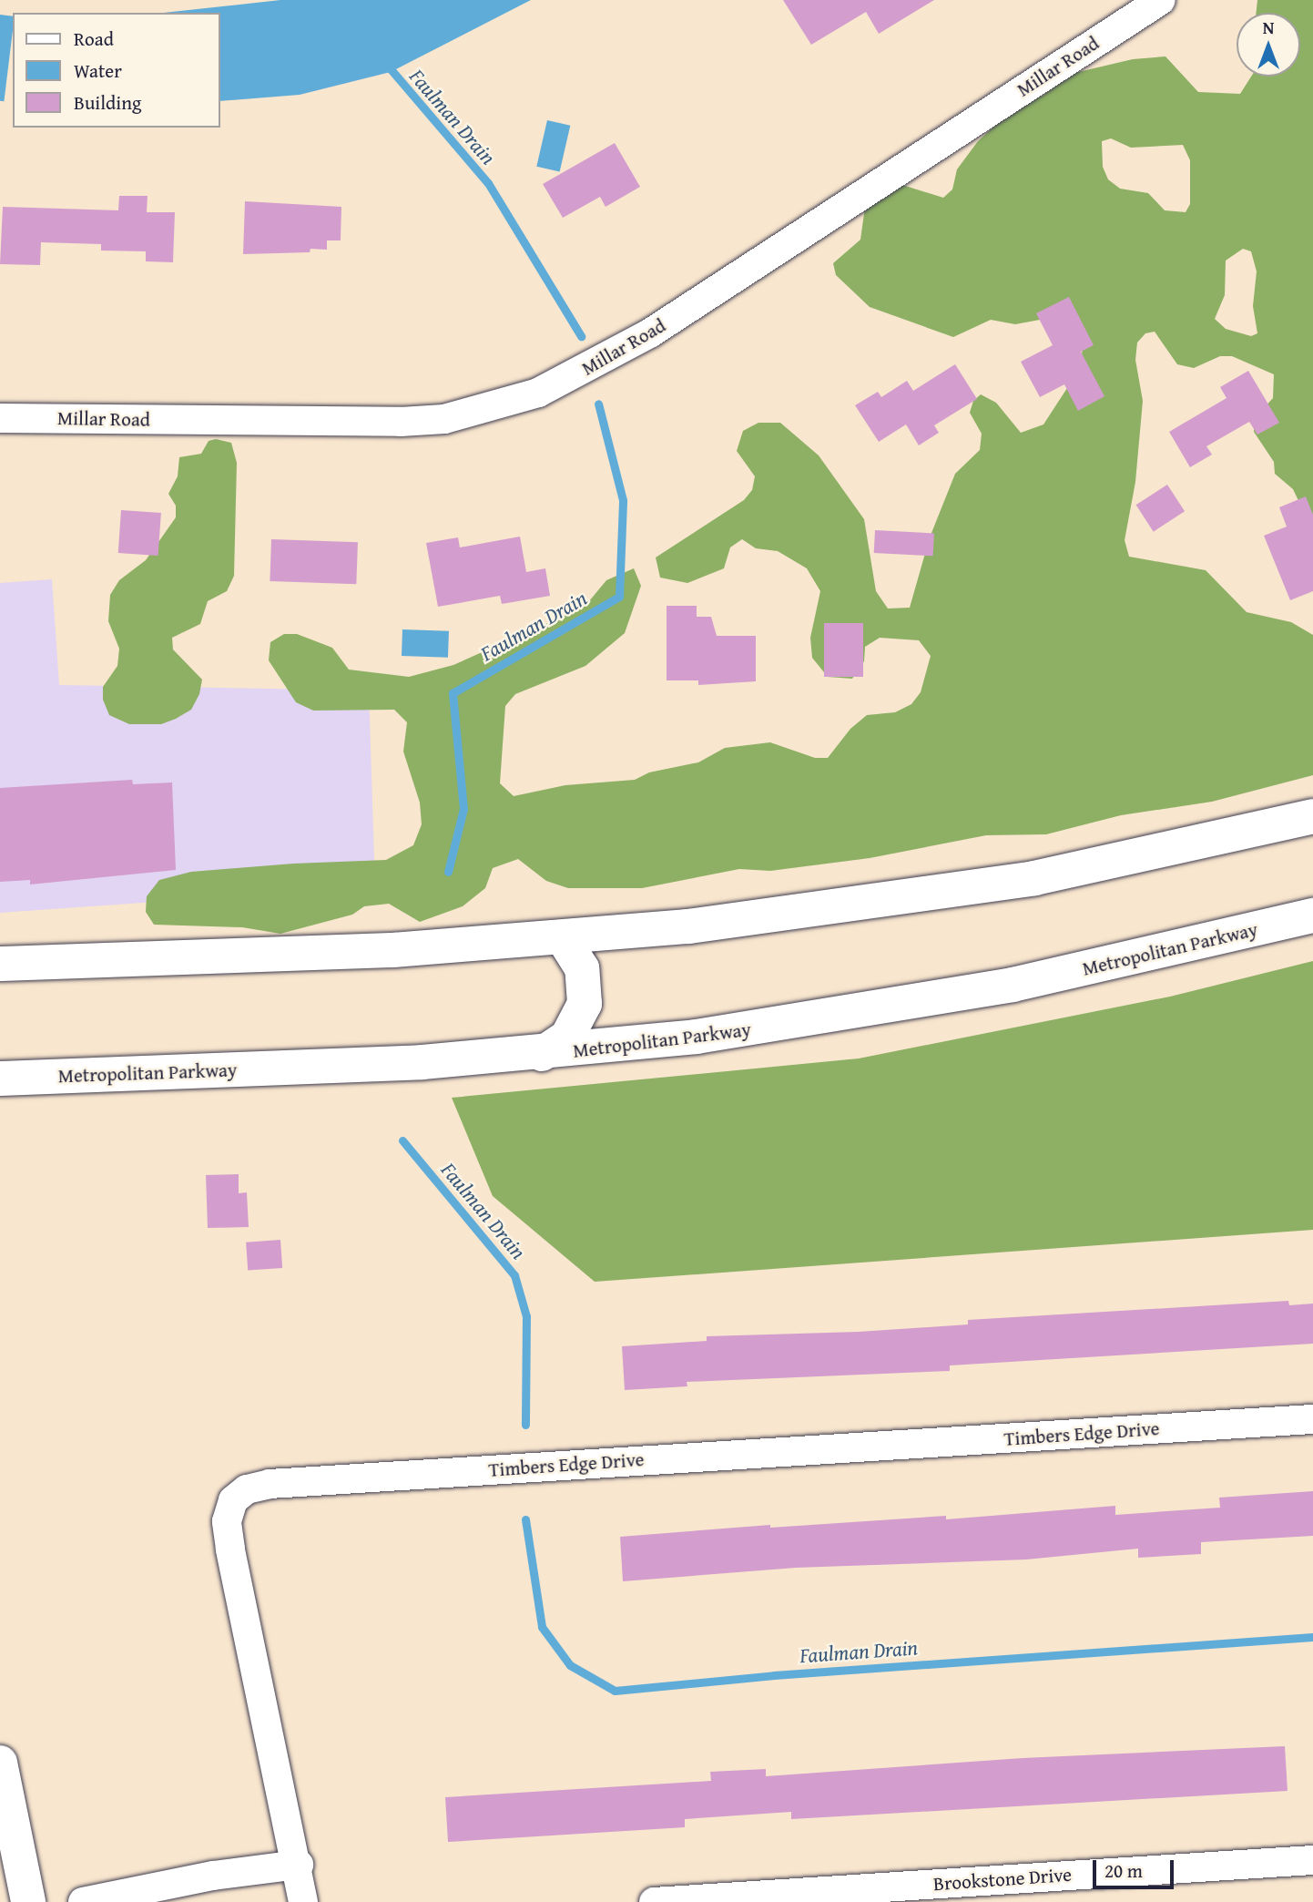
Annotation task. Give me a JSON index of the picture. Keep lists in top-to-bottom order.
{
  "streets": {
    "main road": ["Metropolitan Parkway"],
    "street": ["Millar Road", "Timbers Edge Drive", "Brookstone Drive"]
  },
  "water": ["Faulman Drain"],
  "legend": ["Road", "Water", "Building"],
  "scale_bar": "20 m",
  "north": "top"
}
